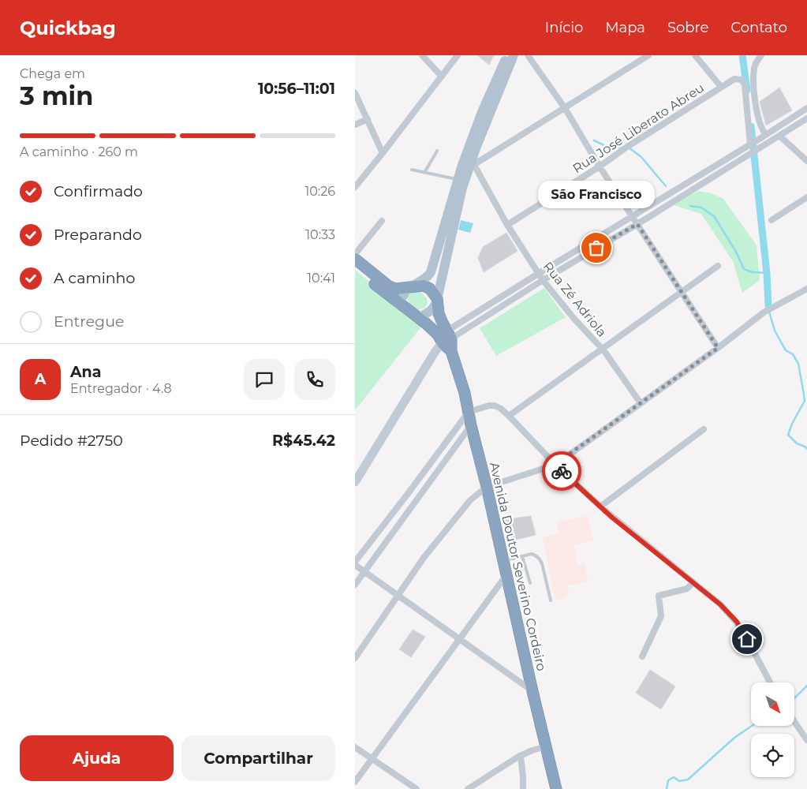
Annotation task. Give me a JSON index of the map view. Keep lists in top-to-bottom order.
{
  "streets": {
    "highway": ["Avenida Doutor Severino Cordeiro"],
    "street": ["Rua José Liberato Abreu", "Rua Zé Adriola"]
  },
  "crossings": [
    ["Rua José Liberato Abreu", "Rua Zé Adriola"]
  ],
  "places": ["São Francisco"],
  "north": "bottom right",
  "page": {
    "header": "Quickbag",
    "nav": [
      "Início",
      "Mapa",
      "Sobre",
      "Contato"
    ],
    "heading": ["3 min", "Chega em", "10:56–11:01"],
    "panel": [
      "Ana",
      "Entregador · 4.8",
      "Pedido #2750",
      "R$45.42"
    ],
    "bar": "A caminho · 260 m",
    "list": [
      ["Confirmado", "10:26"],
      ["Preparando", "10:33"],
      ["A caminho", "10:41"],
      "Entregue"
    ],
    "bubble": "São Francisco",
    "round": "A",
    "buttons": ["Ajuda", "Compartilhar"]
  }
}
